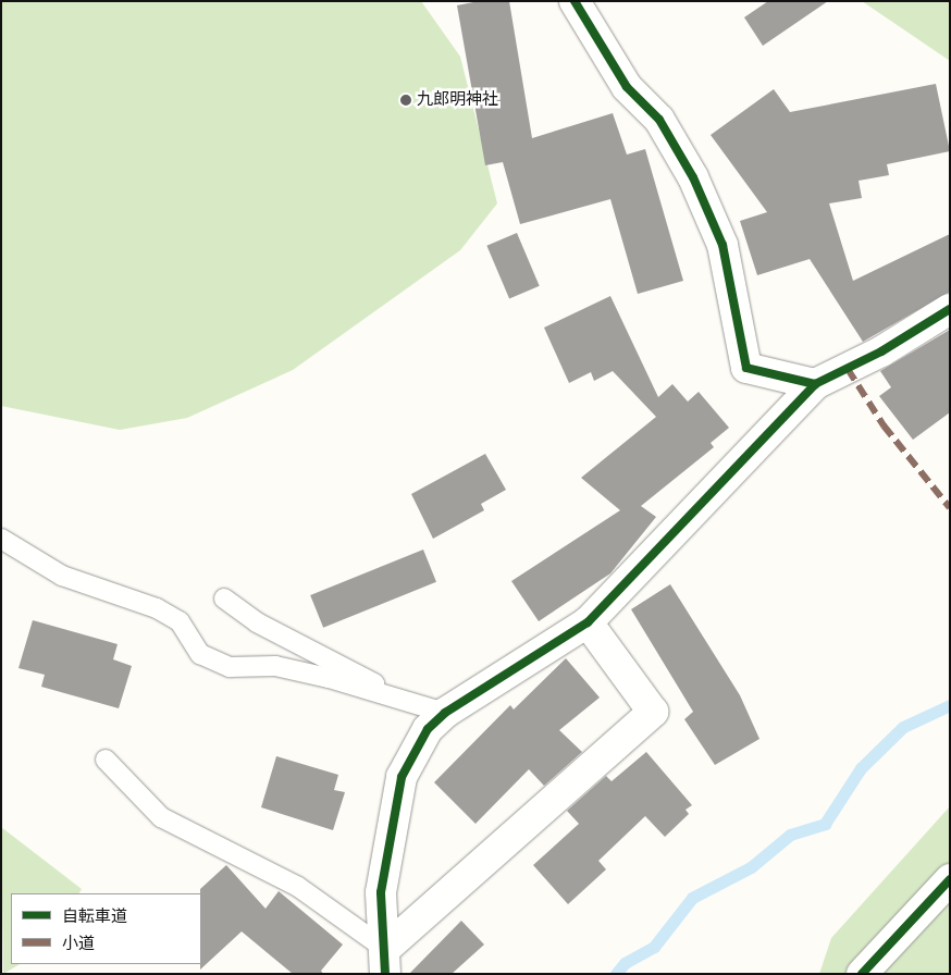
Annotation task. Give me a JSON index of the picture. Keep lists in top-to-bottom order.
{
  "places": ["九郎明神社"],
  "legend": ["自転車道", "小道"]
}
